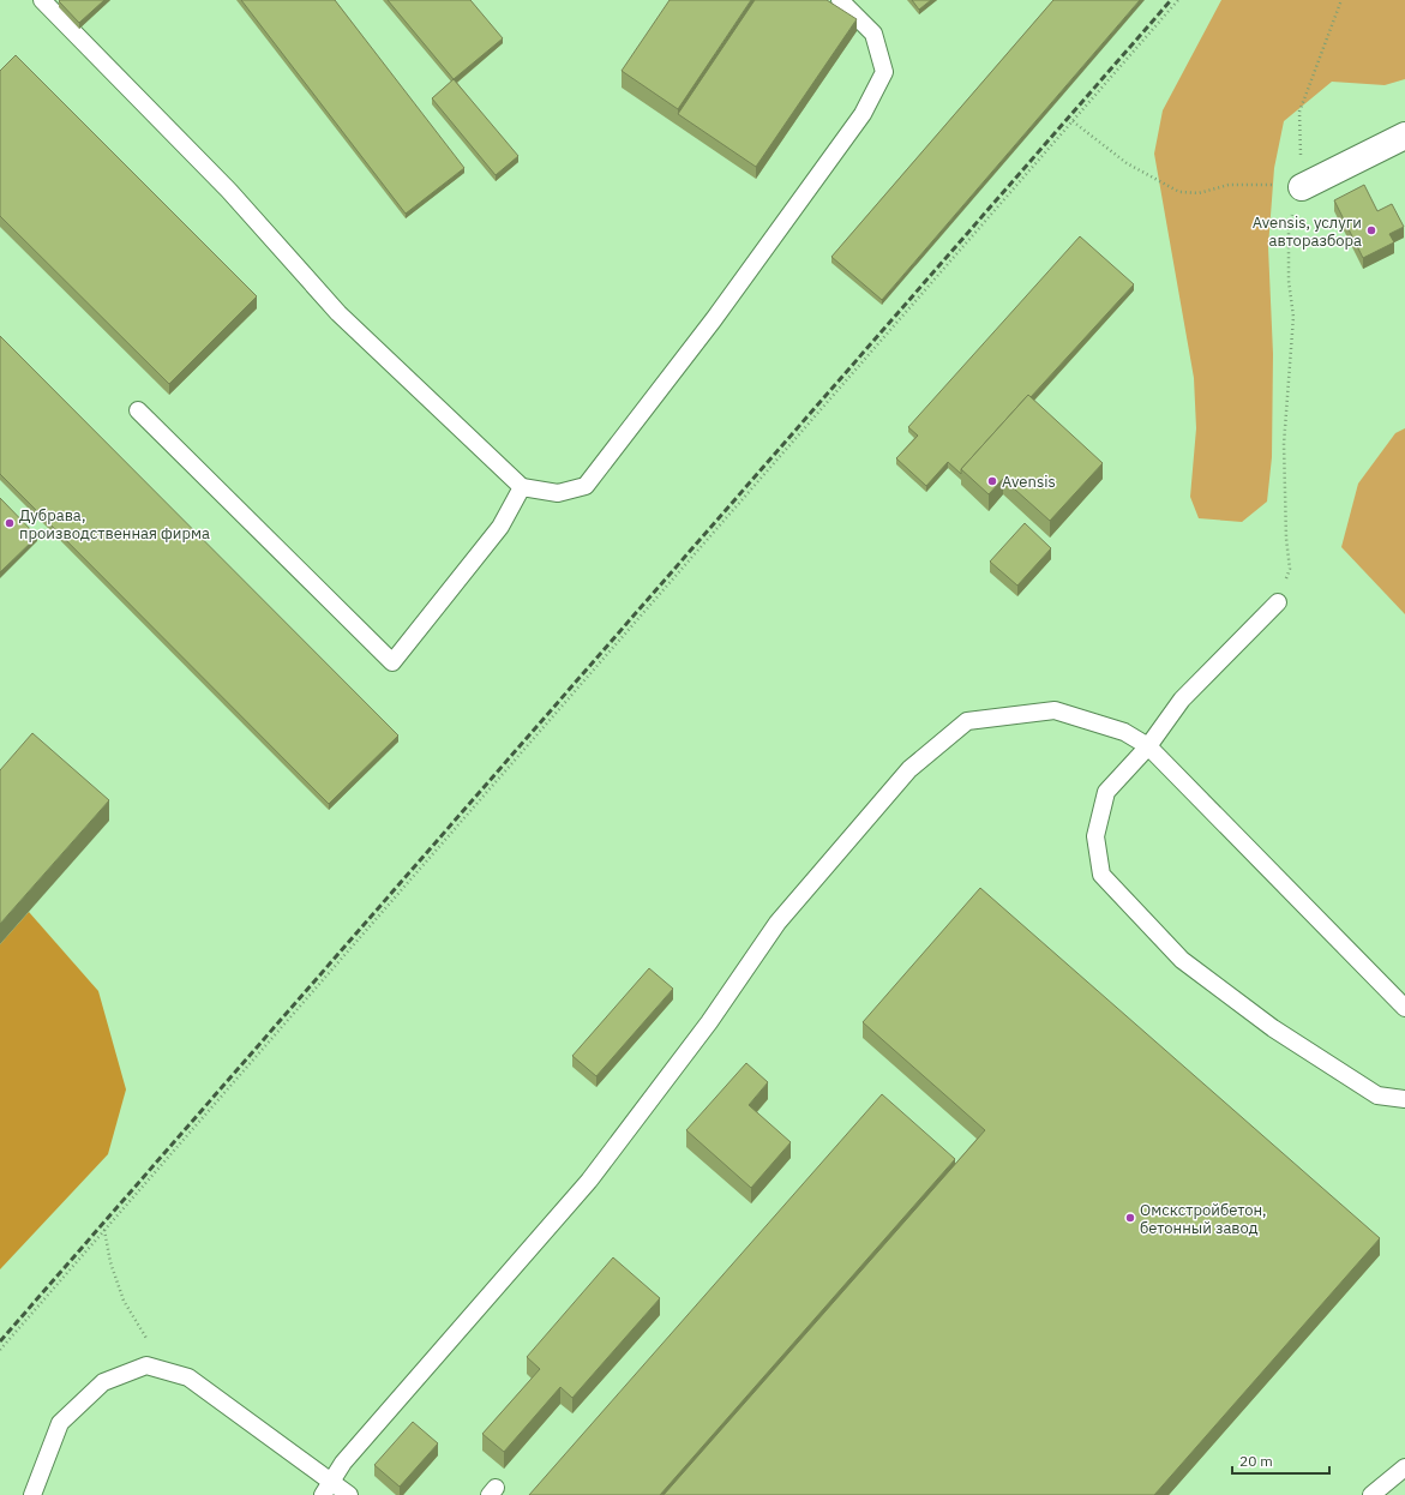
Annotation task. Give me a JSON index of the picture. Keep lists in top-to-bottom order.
{
  "places": [
    "Avensis, услуги авторазбора",
    "Avensis",
    "Дубрава, производственная фирма",
    "Омскстройбетон, бетонный завод"
  ],
  "scale_bar": "20 m"
}
